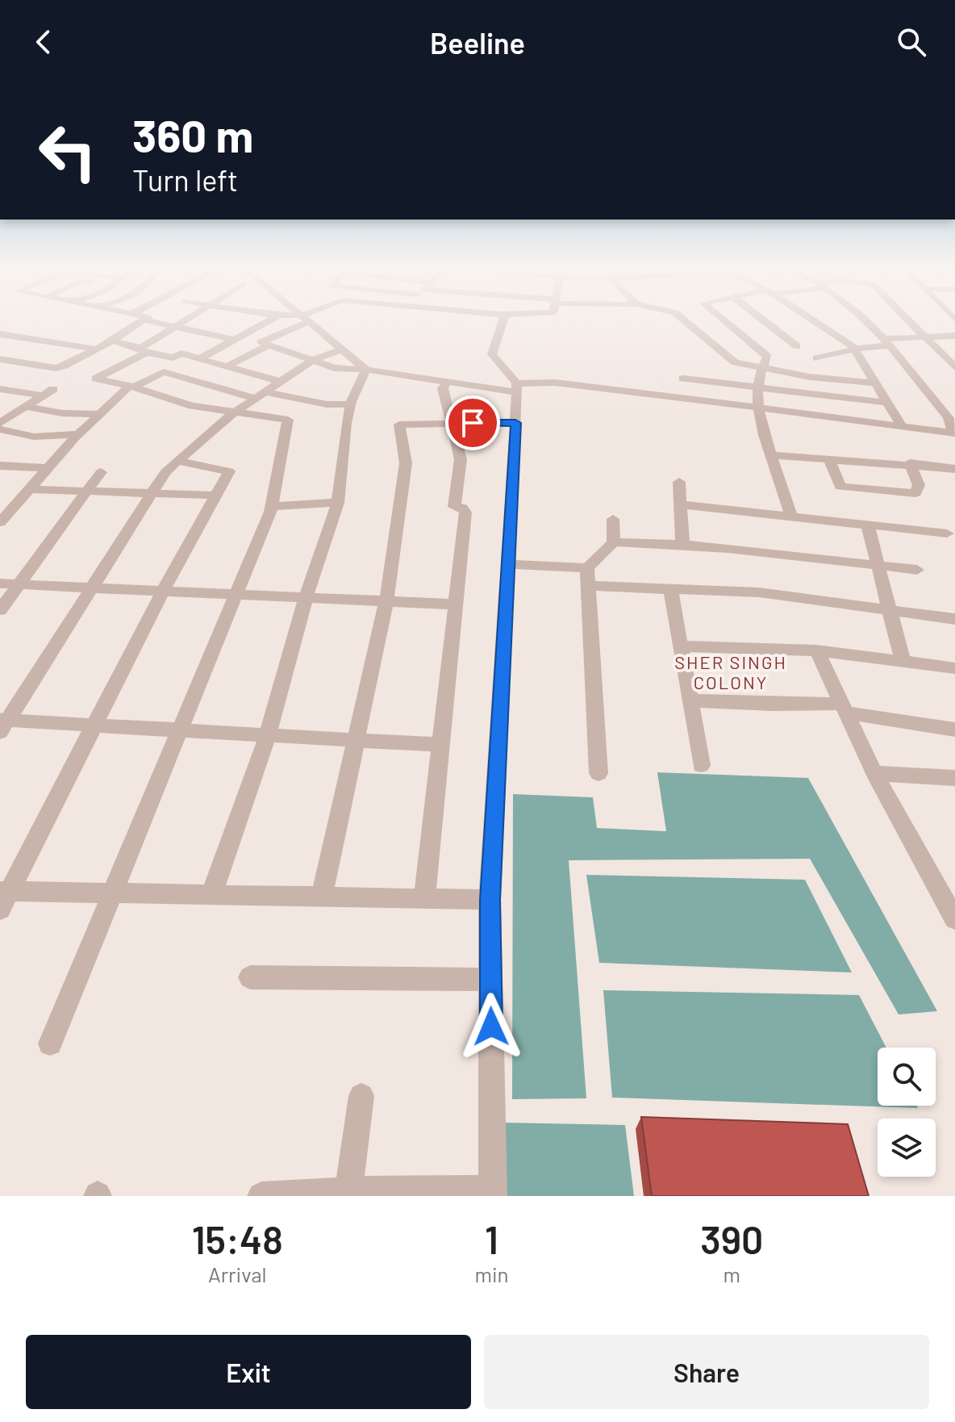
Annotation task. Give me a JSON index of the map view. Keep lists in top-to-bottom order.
{
  "districts": ["SHER SINGH COLONY"],
  "page": {
    "header": "Beeline",
    "turn": ["360 m", "Turn left"],
    "eta": [
      "15:48",
      "Arrival",
      "1",
      "min",
      "390",
      "m"
    ],
    "buttons": ["Exit", "Share"]
  }
}
